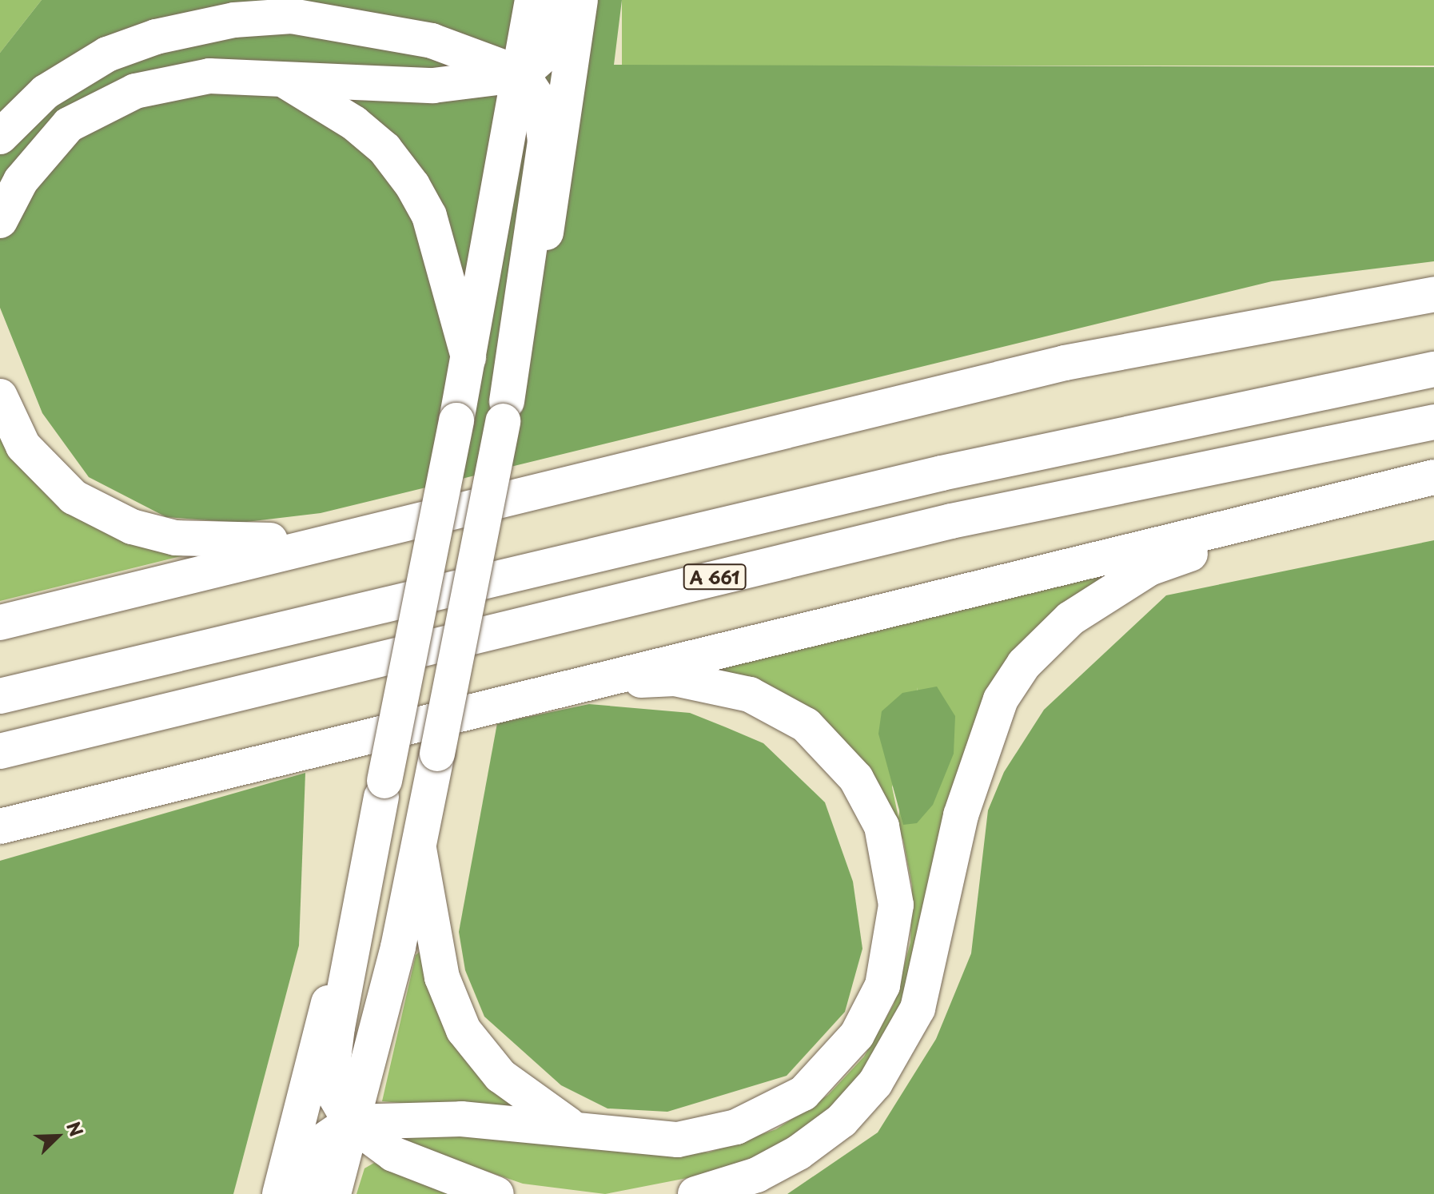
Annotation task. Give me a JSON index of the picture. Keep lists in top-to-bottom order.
{
  "streets": {
    "main road": ["A 661"]
  },
  "north": "top right"
}
